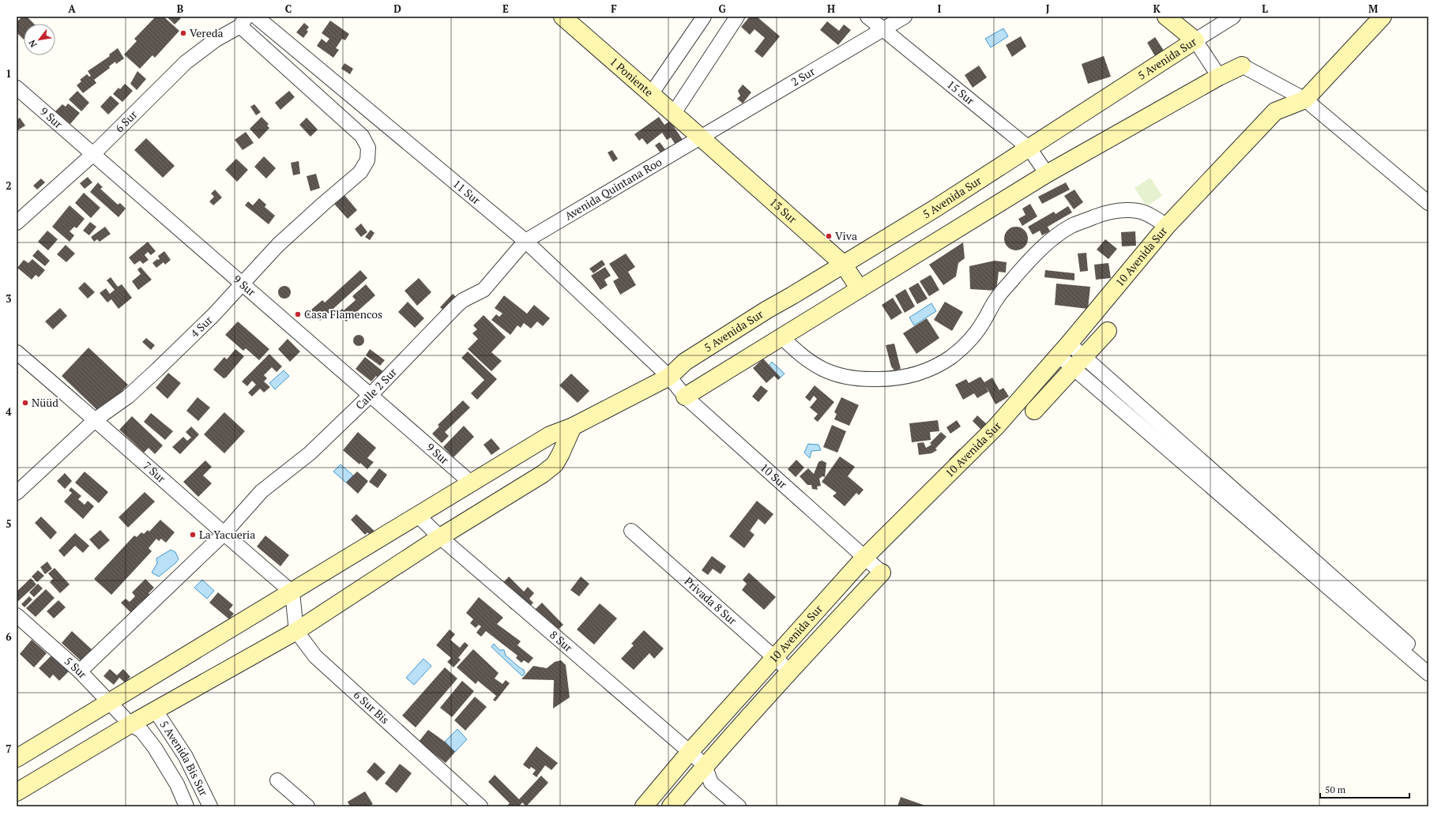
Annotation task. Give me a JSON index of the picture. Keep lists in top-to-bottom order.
{
  "streets": {
    "street": [
      "5 Avenida Sur",
      "1 Poniente",
      "2 Sur",
      "15 Sur",
      "9 Sur",
      "6 Sur",
      "Avenida Quintana Roo",
      "11 Sur",
      "13 Sur",
      "10 Avenida Sur",
      "4 Sur",
      "Calle 2 Sur",
      "7 Sur",
      "10 Sur",
      "Privada 8 Sur",
      "8 Sur",
      "5 Sur",
      "6 Sur Bis",
      "5 Avenida Bis Sur"
    ]
  },
  "crossings": [
    ["5 Avenida Sur", "15 Sur"],
    ["5 Avenida Sur", "9 Sur"],
    ["5 Avenida Sur", "11 Sur"],
    ["5 Avenida Sur", "13 Sur"],
    ["5 Avenida Sur", "7 Sur"],
    ["5 Avenida Sur", "10 Sur"],
    ["5 Avenida Sur", "8 Sur"],
    ["5 Avenida Sur", "5 Sur"],
    ["1 Poniente", "2 Sur"],
    ["1 Poniente", "Avenida Quintana Roo"],
    ["1 Poniente", "13 Sur"],
    ["2 Sur", "15 Sur"],
    ["2 Sur", "Avenida Quintana Roo"],
    ["2 Sur", "13 Sur"],
    ["9 Sur", "6 Sur"],
    ["9 Sur", "4 Sur"],
    ["9 Sur", "Calle 2 Sur"],
    ["6 Sur", "4 Sur"],
    ["Avenida Quintana Roo", "11 Sur"],
    ["Avenida Quintana Roo", "13 Sur"],
    ["Avenida Quintana Roo", "Calle 2 Sur"],
    ["11 Sur", "Calle 2 Sur"],
    ["11 Sur", "10 Sur"],
    ["10 Avenida Sur", "10 Sur"],
    ["10 Avenida Sur", "Privada 8 Sur"],
    ["10 Avenida Sur", "8 Sur"],
    ["4 Sur", "7 Sur"],
    ["Calle 2 Sur", "7 Sur"],
    ["Calle 2 Sur", "5 Sur"],
    ["5 Sur", "5 Avenida Bis Sur"]
  ],
  "places": [
    "Vereda",
    "Viva",
    "Casa Flamencos",
    "Nüüd",
    "La Yacueria"
  ],
  "scale_bar": "50 m",
  "north": "bottom left",
  "grid": {
    "columns": [
      "A",
      "B",
      "C",
      "D",
      "E",
      "F",
      "G",
      "H",
      "I",
      "J",
      "K",
      "L",
      "M"
    ],
    "rows": [
      "1",
      "2",
      "3",
      "4",
      "5",
      "6",
      "7"
    ]
  }
}
